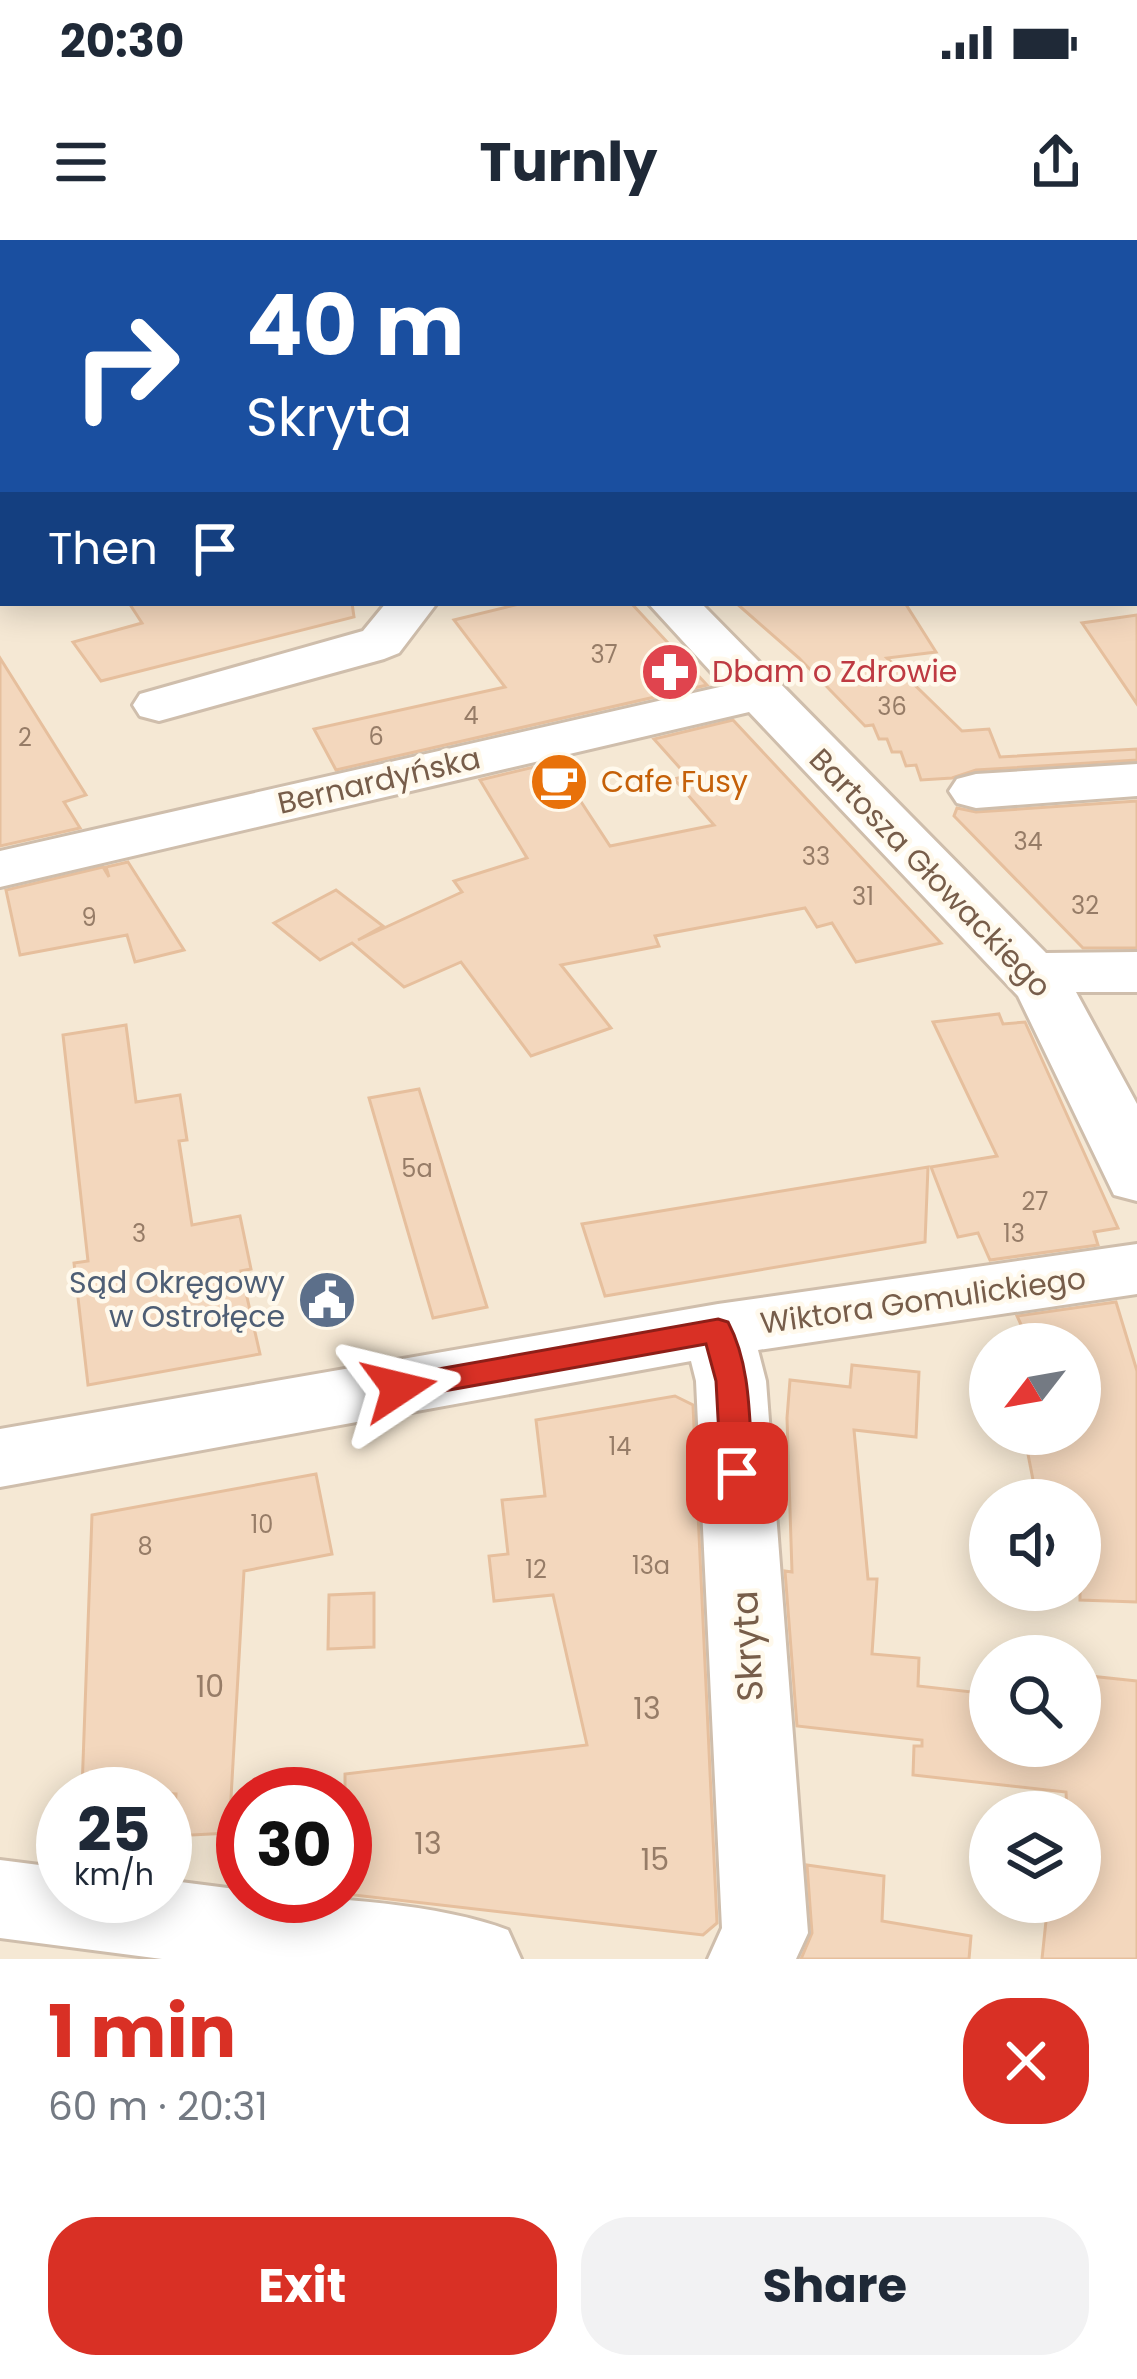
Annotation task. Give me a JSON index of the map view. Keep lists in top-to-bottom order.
{
  "streets": {
    "street": [
      "Bernardyńska",
      "Bartosza Głowackiego",
      "Wiktora Gomulickiego",
      "Skryta"
    ]
  },
  "crossings": [
    ["Bernardyńska", "Bartosza Głowackiego"],
    ["Wiktora Gomulickiego", "Skryta"]
  ],
  "places": {
    "pharmacy": ["Dbam o Zdrowie"],
    "cafe": ["Cafe Fusy"],
    "public building": ["Sąd Okręgowy w Ostrołęce"]
  },
  "house_numbers": [
    "37",
    "36",
    "4",
    "6",
    "2",
    "34",
    "33",
    "31",
    "32",
    "9",
    "5a",
    "27",
    "3",
    "13",
    "14",
    "10",
    "8",
    "13a",
    "12",
    "10",
    "13",
    "13",
    "15"
  ],
  "north": "bottom left",
  "page": {
    "status": "20:30",
    "header": "Turnly",
    "turn": ["40 m", "Skryta"],
    "then": "Then",
    "speed": "25 km/h",
    "limit": "30",
    "heading": ["1 min", "60 m · 20:31"],
    "buttons": ["Exit", "Share"]
  }
}
